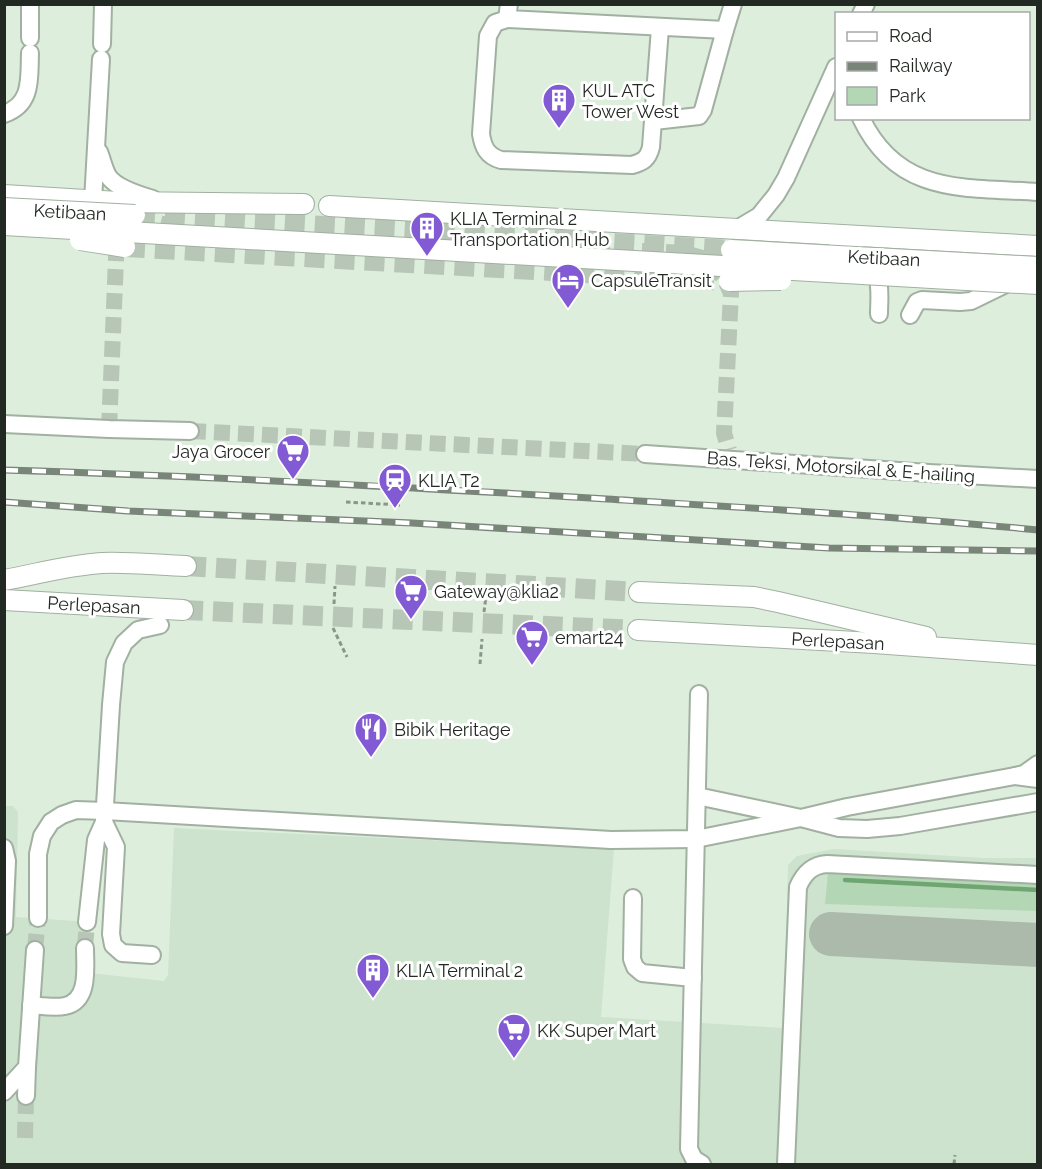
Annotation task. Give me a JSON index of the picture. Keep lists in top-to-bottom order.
{
  "streets": {
    "main road": ["Ketibaan", "Perlepasan"],
    "street": ["Bas, Teksi, Motorsikal & E-hailing"]
  },
  "places": {
    "building": ["KUL ATC Tower West", "KLIA Terminal 2 Transportation Hub", "KLIA Terminal 2"],
    "hotel": ["CapsuleTransit"],
    "supermarket": [
      "Jaya Grocer",
      "Gateway@klia2",
      "emart24",
      "KK Super Mart"
    ],
    "station": ["KLIA T2"],
    "restaurant": ["Bibik Heritage"]
  },
  "legend": ["Road", "Railway", "Park"]
}
